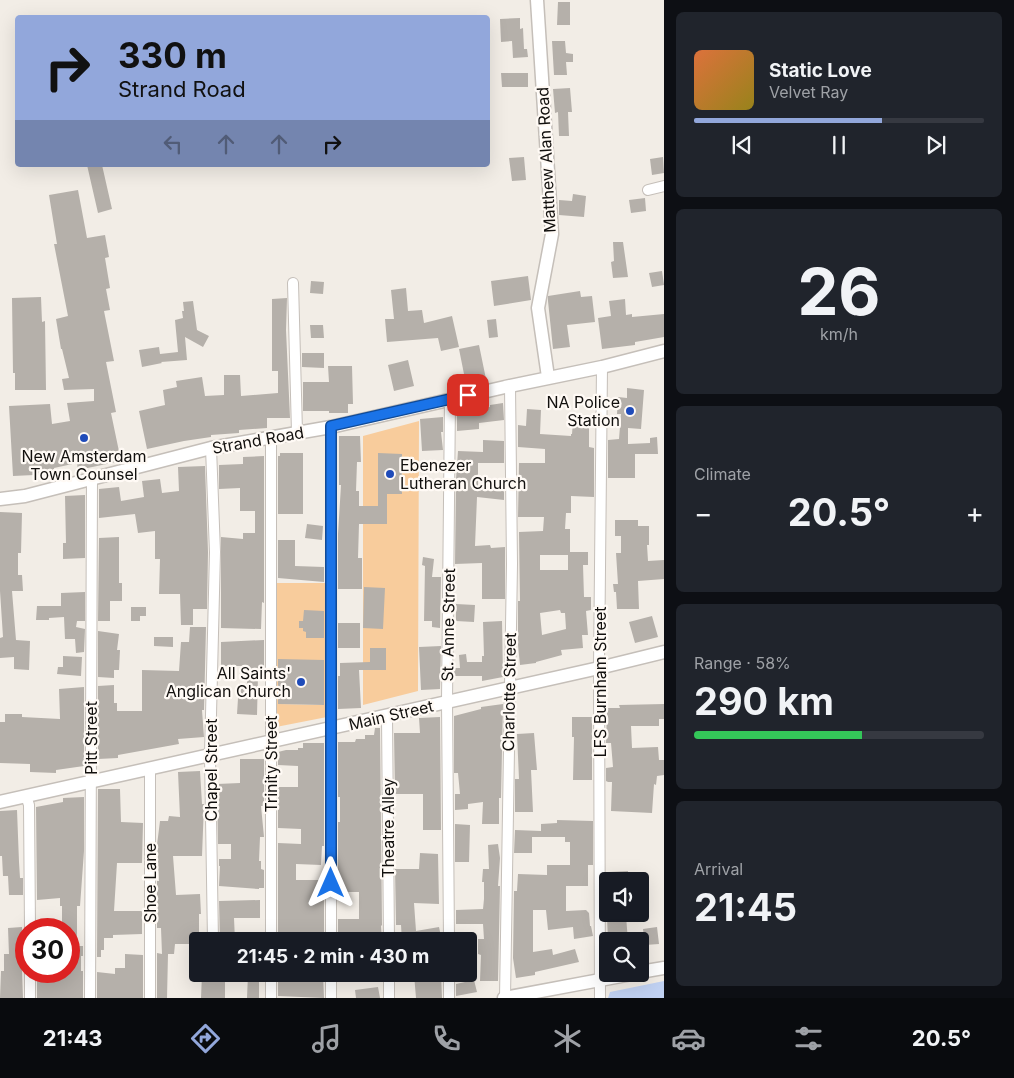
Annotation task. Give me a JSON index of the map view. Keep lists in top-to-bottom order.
{
  "streets": {
    "street": [
      "Matthew Alan Road",
      "Strand Road",
      "St. Anne Street",
      "LFS Burnham Street",
      "Charlotte Street",
      "Main Street",
      "Pitt Street",
      "Trinity Street",
      "Chapel Street",
      "Theatre Alley",
      "Shoe Lane"
    ]
  },
  "crossings": [
    ["Matthew Alan Road", "Strand Road"],
    ["Strand Road", "St. Anne Street"],
    ["Strand Road", "LFS Burnham Street"],
    ["Strand Road", "Charlotte Street"],
    ["Strand Road", "Pitt Street"],
    ["Strand Road", "Trinity Street"],
    ["Strand Road", "Chapel Street"],
    ["St. Anne Street", "Main Street"],
    ["LFS Burnham Street", "Main Street"],
    ["Charlotte Street", "Main Street"],
    ["Main Street", "Pitt Street"],
    ["Main Street", "Trinity Street"],
    ["Main Street", "Chapel Street"],
    ["Main Street", "Theatre Alley"],
    ["Main Street", "Shoe Lane"]
  ],
  "places": [
    "NA Police Station",
    "New Amsterdam Town Counsel",
    "Ebenezer Lutheran Church",
    "All Saints' Anglican Church"
  ],
  "page": {
    "turn": ["330 m", "Strand Road"],
    "song": ["Static Love", "Velvet Ray"],
    "tile": [
      ["26", "km/h"],
      "Climate",
      ["Range · 58%", "290 km"],
      ["Arrival", "21:45"]
    ],
    "heat": ["−", "20.5°", "+"],
    "limit": "30",
    "trip": "21:45 · 2 min · 430 m",
    "tabs": ["21:43", "20.5°"]
  }
}
